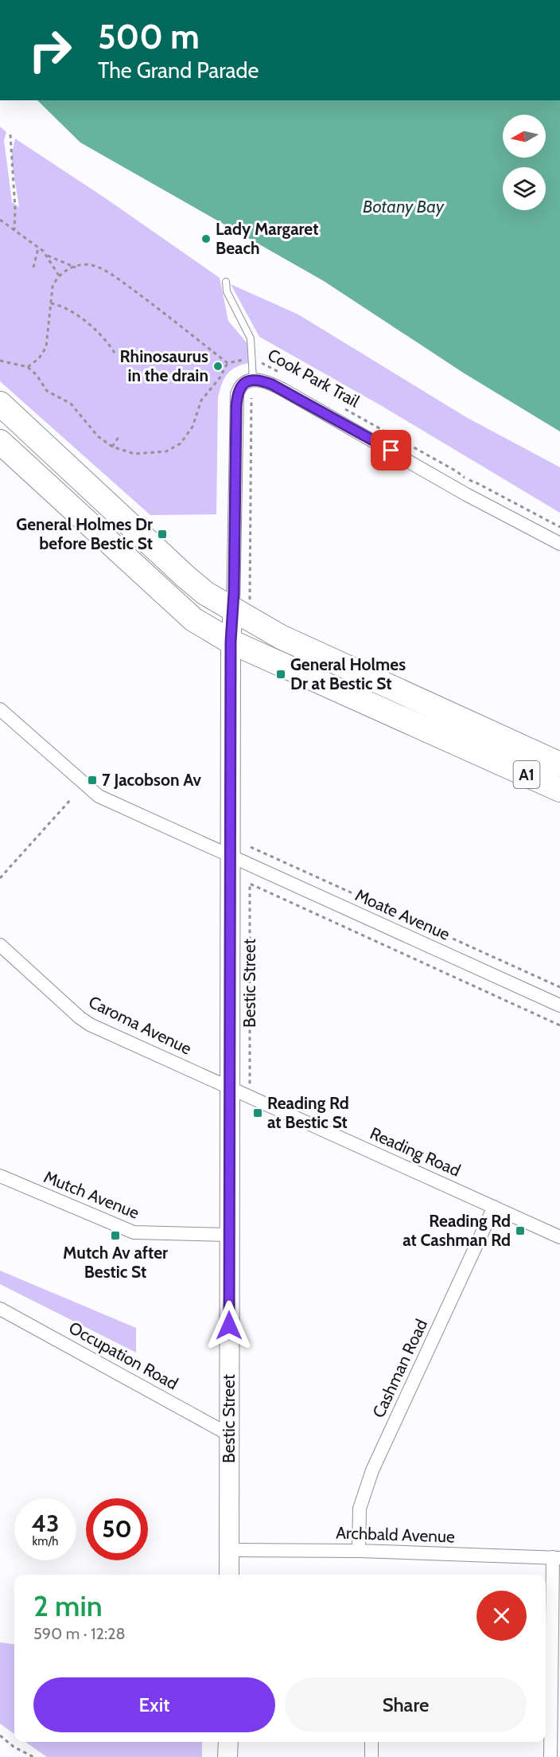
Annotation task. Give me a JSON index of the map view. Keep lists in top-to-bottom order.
{
  "streets": {
    "highway": ["A1"],
    "main road": ["Bestic Street"],
    "street": [
      "Moate Avenue",
      "Caroma Avenue",
      "Reading Road",
      "Mutch Avenue",
      "Occupation Road",
      "Cashman Road",
      "Archbald Avenue"
    ],
    "path": ["Cook Park Trail"]
  },
  "crossings": [
    ["A1", "Bestic Street"],
    ["Moate Avenue", "Bestic Street"],
    ["Bestic Street", "Caroma Avenue"],
    ["Bestic Street", "Reading Road"],
    ["Bestic Street", "Mutch Avenue"],
    ["Bestic Street", "Occupation Road"],
    ["Bestic Street", "Archbald Avenue"],
    ["Caroma Avenue", "Reading Road"],
    ["Reading Road", "Cashman Road"],
    ["Cashman Road", "Archbald Avenue"]
  ],
  "water": ["Botany Bay"],
  "places": {
    "other": ["Lady Margaret Beach", "Rhinosaurus in the drain"],
    "transit": [
      "General Holmes Dr before Bestic St",
      "General Holmes Dr at Bestic St",
      "7 Jacobson Av",
      "Reading Rd at Bestic St",
      "Reading Rd at Cashman Rd",
      "Mutch Av after Bestic St"
    ]
  },
  "north": "left",
  "page": {
    "turn": ["500 m", "The Grand Parade"],
    "speed": "43 km/h",
    "limit": "50",
    "heading": ["2 min", "590 m · 12:28"],
    "buttons": ["Exit", "Share"]
  }
}
